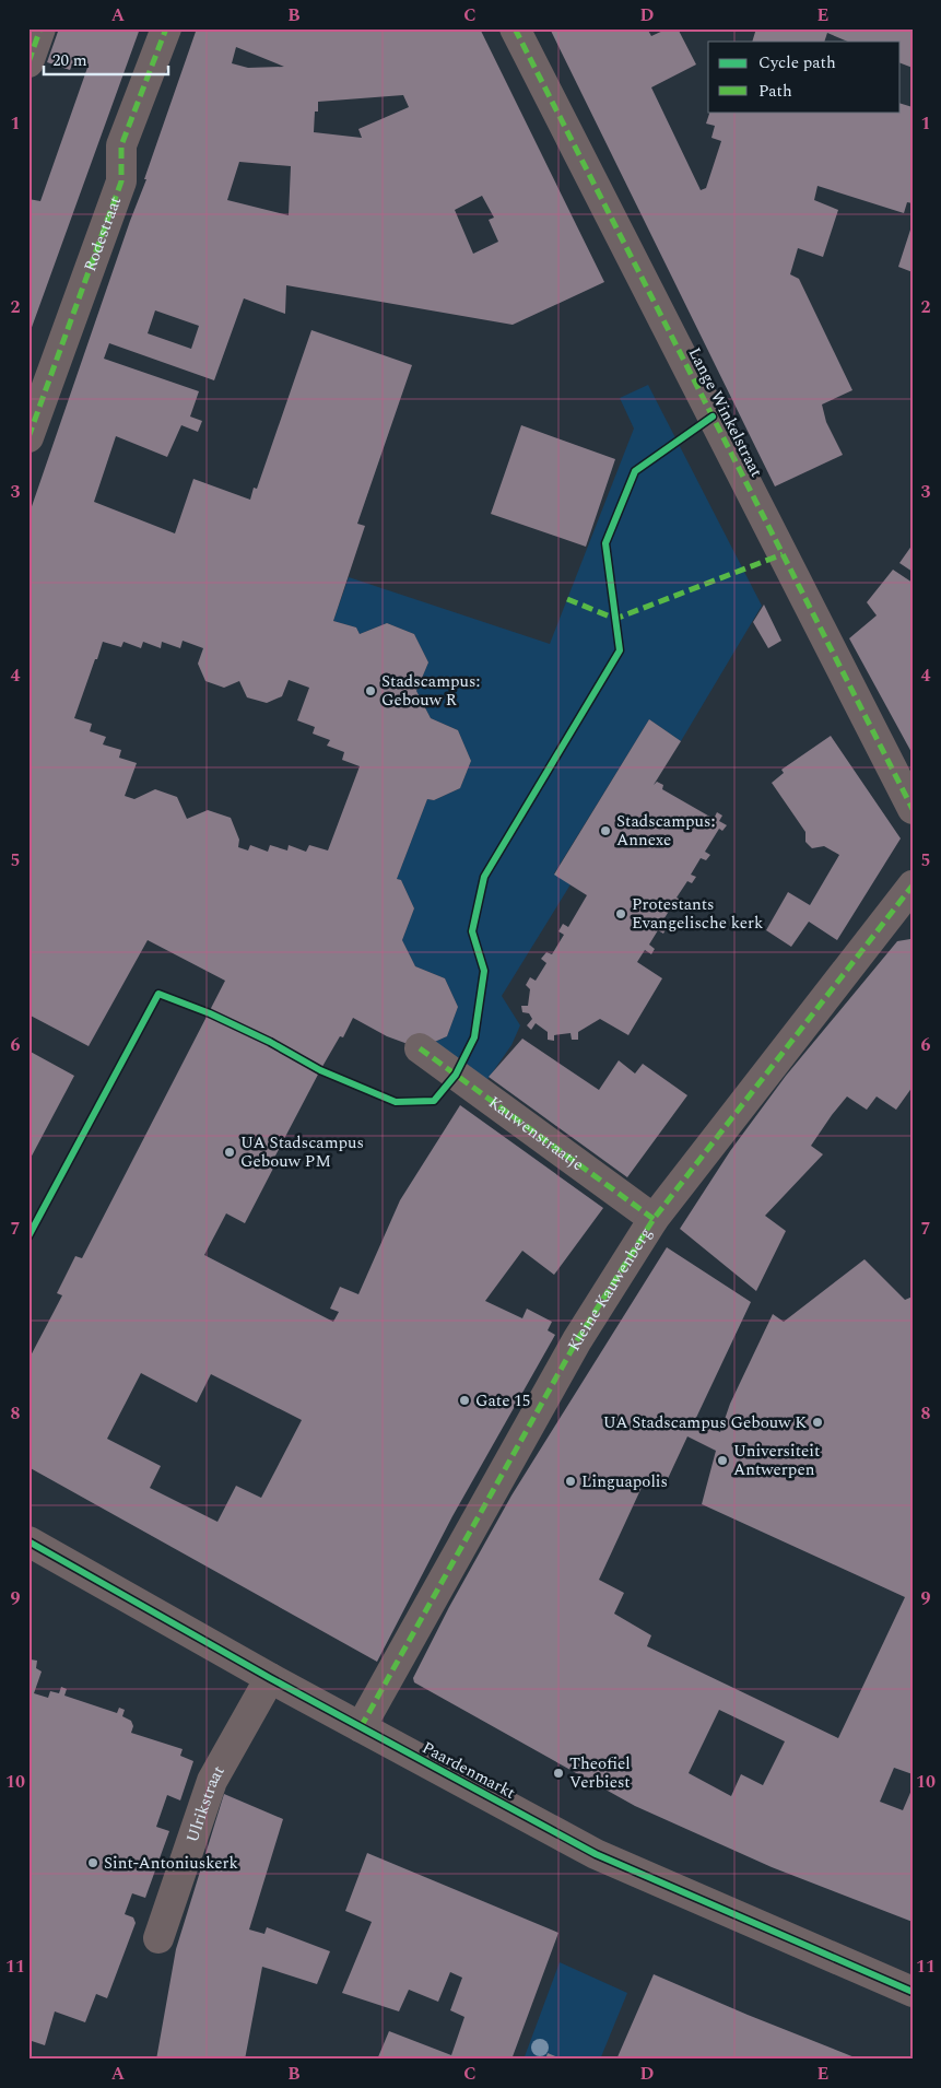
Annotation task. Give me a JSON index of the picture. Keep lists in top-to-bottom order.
{
  "streets": {
    "street": [
      "Rodestraat",
      "Lange Winkelstraat",
      "Kauwenstraatje",
      "Kleine Kauwenberg",
      "Paardenmarkt",
      "Ulrikstraat"
    ]
  },
  "crossings": [
    ["Kauwenstraatje", "Kleine Kauwenberg"],
    ["Kleine Kauwenberg", "Paardenmarkt"],
    ["Paardenmarkt", "Ulrikstraat"]
  ],
  "places": [
    "Stadscampus: Gebouw R",
    "Stadscampus: Annexe",
    "Protestants Evangelische kerk",
    "UA Stadscampus Gebouw PM",
    "Gate 15",
    "UA Stadscampus Gebouw K",
    "Universiteit Antwerpen",
    "Linguapolis",
    "Theofiel Verbiest",
    "Sint-Antoniuskerk"
  ],
  "legend": ["Cycle path", "Path"],
  "scale_bar": "20 m",
  "grid": {
    "columns": [
      "A",
      "B",
      "C",
      "D",
      "E"
    ],
    "rows": [
      "1",
      "2",
      "3",
      "4",
      "5",
      "6",
      "7",
      "8",
      "9",
      "10",
      "11"
    ]
  }
}
